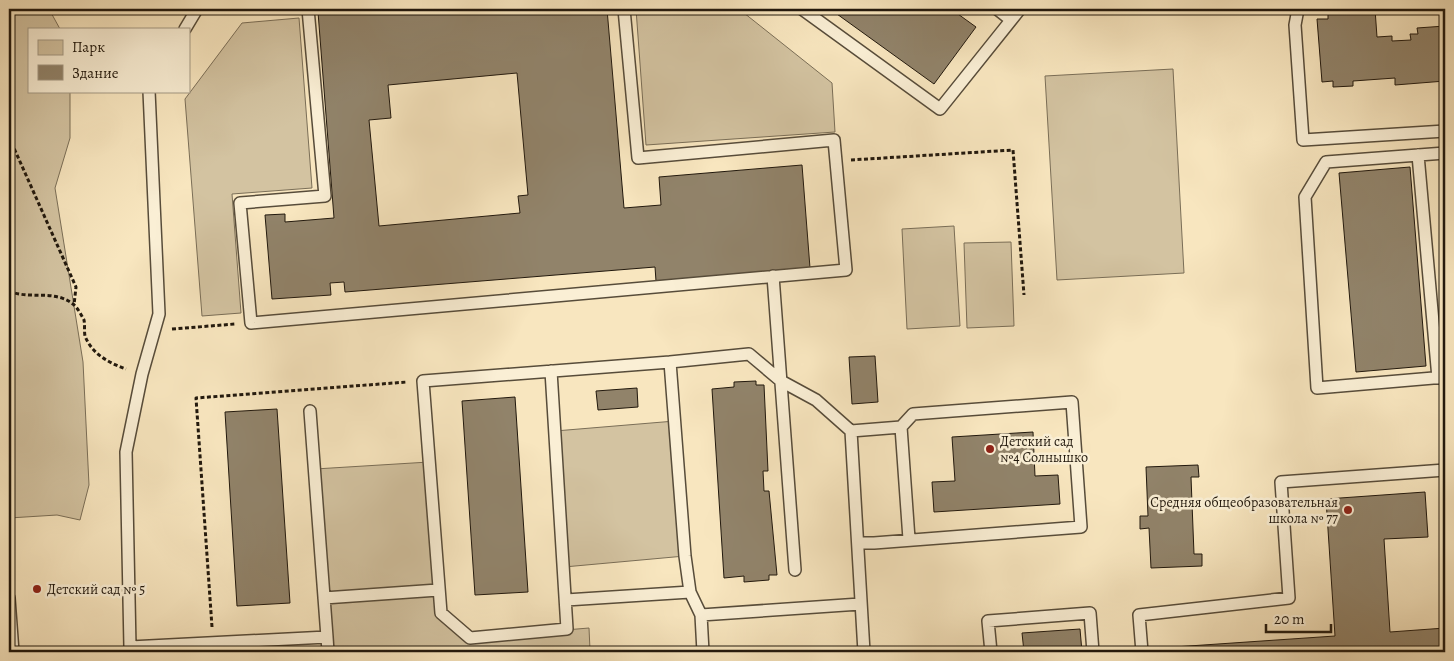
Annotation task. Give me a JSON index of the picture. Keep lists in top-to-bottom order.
{
  "places": ["Детский сад №4 Солнышко", "Средняя общеобразовательная школа № 77", "Детский сад № 5"],
  "legend": ["Парк", "Здание"],
  "scale_bar": "20 m"
}
